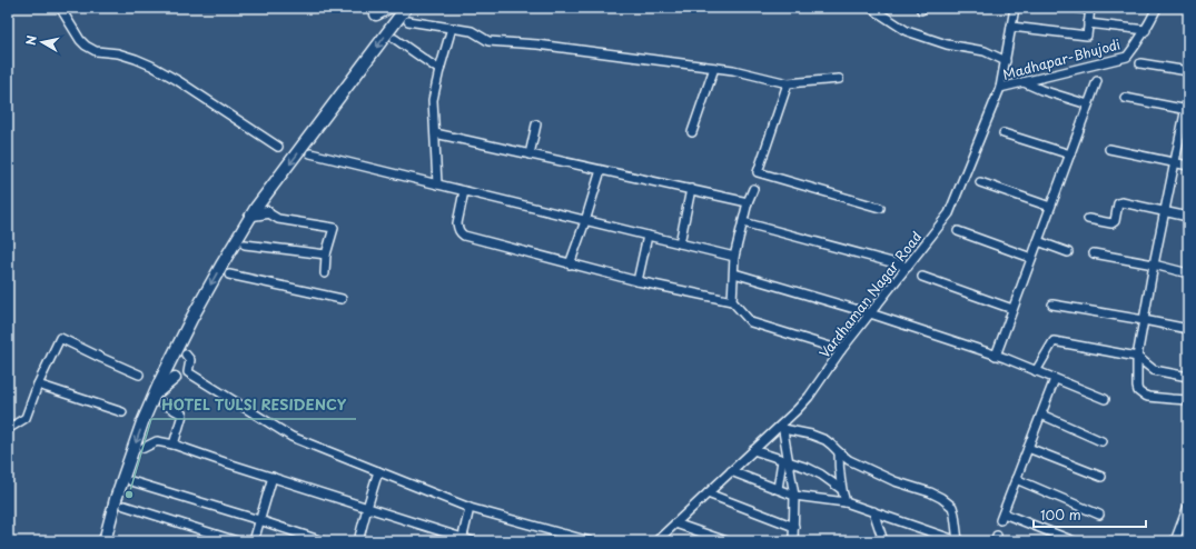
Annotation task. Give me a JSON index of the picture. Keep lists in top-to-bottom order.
{
  "streets": {
    "street": ["Madhapar-Bhujodi", "Vardhaman Nagar Road"]
  },
  "crossings": [
    ["Madhapar-Bhujodi", "Vardhaman Nagar Road"]
  ],
  "places": ["HOTEL TULSI RESIDENCY"],
  "scale_bar": "100 m",
  "north": "left"
}
